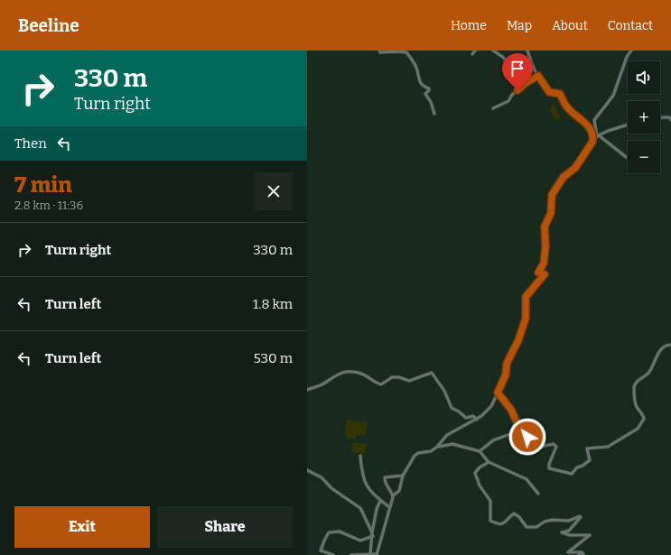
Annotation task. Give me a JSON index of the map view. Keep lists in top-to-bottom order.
{
  "page": {
    "header": "Beeline",
    "nav": [
      "Home",
      "Map",
      "About",
      "Contact"
    ],
    "turn": ["330 m", "Turn right"],
    "map_buttons": ["+", "−"],
    "then": "Then",
    "heading": ["7 min", "2.8 km · 11:36"],
    "list": [
      {
        "name": "Turn right",
        "value": "330 m"
      },
      {
        "name": "Turn left",
        "value": "1.8 km"
      },
      {
        "name": "Turn left",
        "value": "530 m"
      }
    ],
    "buttons": ["Exit", "Share"]
  }
}
